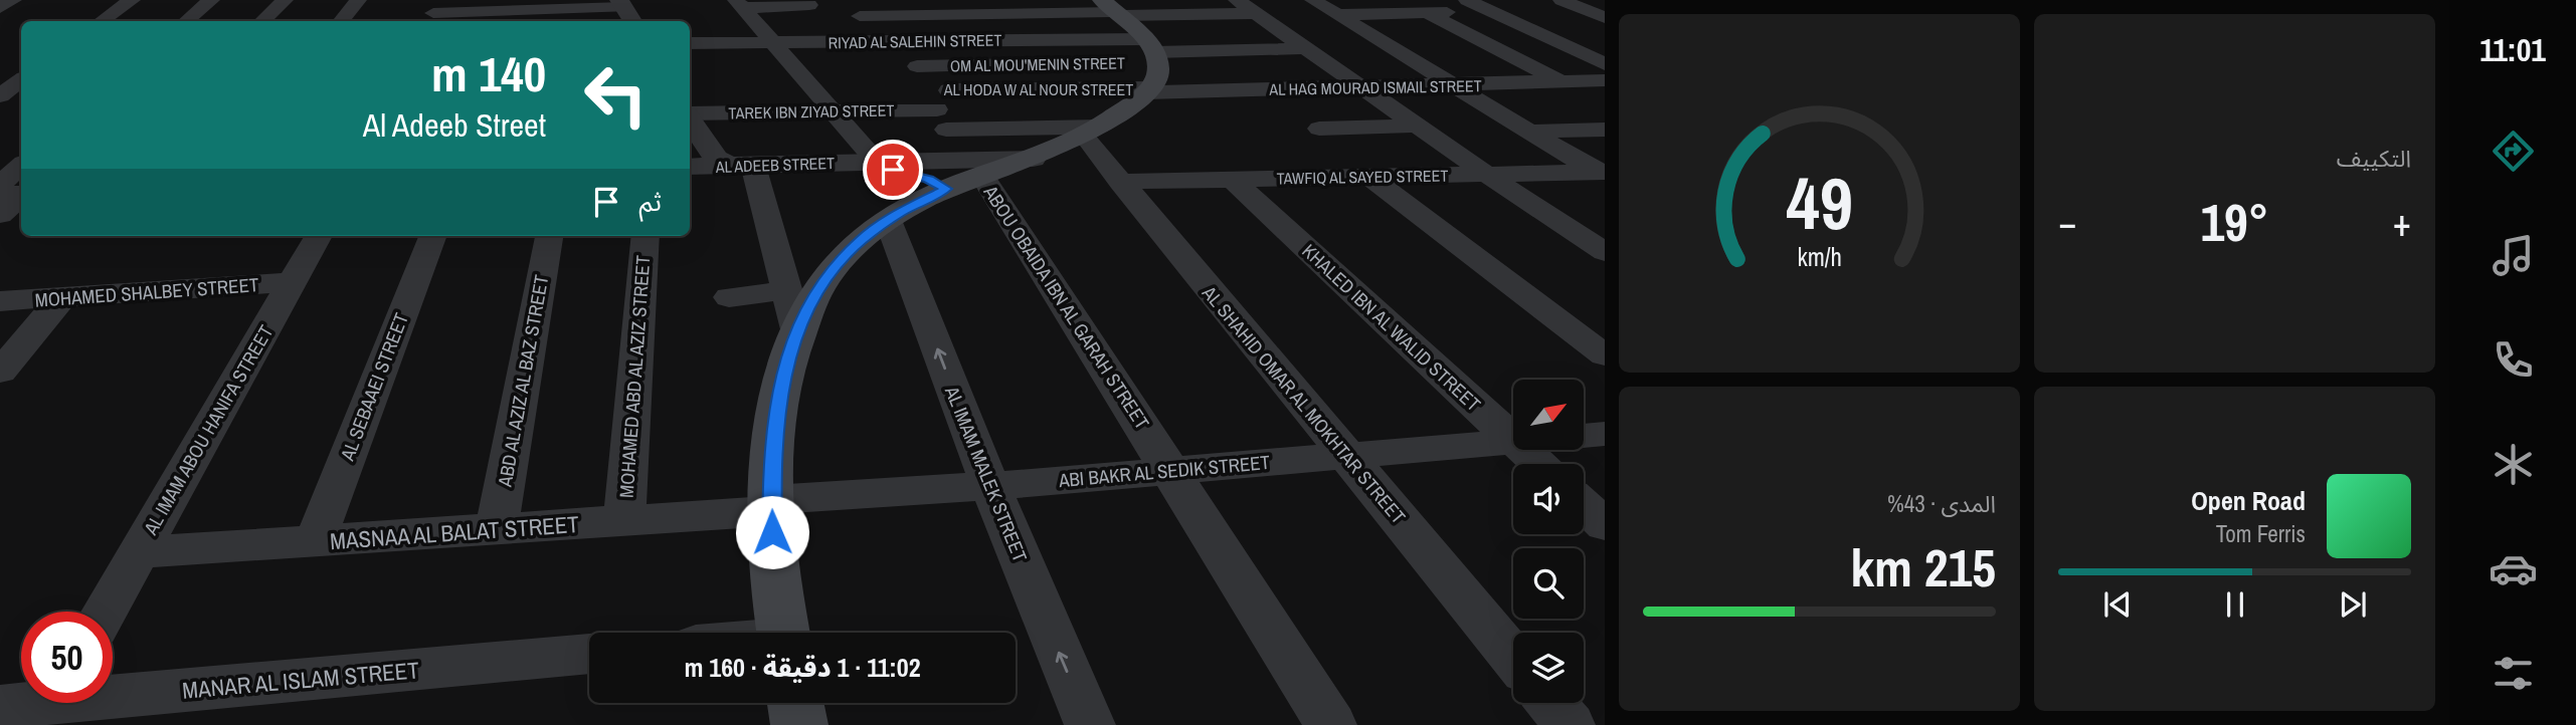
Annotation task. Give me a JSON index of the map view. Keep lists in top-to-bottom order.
{
  "streets": {
    "street": [
      "RIYAD AL SALEHIN STREET",
      "OM AL MOU'MENIN STREET",
      "AL HAG MOURAD ISMAIL STREET",
      "AL HODA W AL NOUR STREET",
      "TAREK IBN ZIYAD STREET",
      "AL ADEEB STREET",
      "TAWFIQ AL SAYED STREET",
      "MOHAMED SHALBEY STREET",
      "ABOU OBAIDA IBN AL GARAH STREET",
      "KHALED IBN AL WALID STREET",
      "MOHAMED ABD AL AZIZ STREET",
      "ABD AL AZIZ AL BAZ STREET",
      "AL SEBAAEI STREET",
      "AL SHAHID OMAR AL MOKHTAR STREET",
      "AL IMAM ABOU HANIFA STREET",
      "ABI BAKR AL SEDIK STREET",
      "AL IMAM MALEK STREET",
      "MASNAA AL BALAT STREET",
      "MANAR AL ISLAM STREET"
    ]
  },
  "crossings": [
    ["RIYAD AL SALEHIN STREET", "AL HAG MOURAD ISMAIL STREET"],
    ["RIYAD AL SALEHIN STREET", "AL HODA W AL NOUR STREET"],
    ["RIYAD AL SALEHIN STREET", "ABOU OBAIDA IBN AL GARAH STREET"],
    ["OM AL MOU'MENIN STREET", "ABOU OBAIDA IBN AL GARAH STREET"],
    ["AL HAG MOURAD ISMAIL STREET", "AL HODA W AL NOUR STREET"],
    ["AL HODA W AL NOUR STREET", "TAREK IBN ZIYAD STREET"],
    ["AL HODA W AL NOUR STREET", "ABOU OBAIDA IBN AL GARAH STREET"],
    ["TAREK IBN ZIYAD STREET", "ABOU OBAIDA IBN AL GARAH STREET"],
    ["AL ADEEB STREET", "ABOU OBAIDA IBN AL GARAH STREET"],
    ["TAWFIQ AL SAYED STREET", "KHALED IBN AL WALID STREET"],
    ["TAWFIQ AL SAYED STREET", "AL SHAHID OMAR AL MOKHTAR STREET"],
    ["MOHAMED SHALBEY STREET", "AL IMAM ABOU HANIFA STREET"],
    ["ABOU OBAIDA IBN AL GARAH STREET", "ABI BAKR AL SEDIK STREET"],
    ["MOHAMED ABD AL AZIZ STREET", "MASNAA AL BALAT STREET"],
    ["ABD AL AZIZ AL BAZ STREET", "MASNAA AL BALAT STREET"],
    ["AL SEBAAEI STREET", "MASNAA AL BALAT STREET"],
    ["AL SHAHID OMAR AL MOKHTAR STREET", "ABI BAKR AL SEDIK STREET"],
    ["AL IMAM ABOU HANIFA STREET", "MASNAA AL BALAT STREET"],
    ["ABI BAKR AL SEDIK STREET", "AL IMAM MALEK STREET"],
    ["ABI BAKR AL SEDIK STREET", "MASNAA AL BALAT STREET"]
  ],
  "one_way": ["AL IMAM MALEK STREET"],
  "north": "top right",
  "page": {
    "tabs": "11:01",
    "tile": [
      "التكييف",
      ["المدى · 43%", "215 km"]
    ],
    "turn": ["140 m", "Al Adeeb Street"],
    "then": "ثم",
    "heat": ["−", "19°", "+"],
    "song": ["Open Road", "Tom Ferris"],
    "limit": "50",
    "trip": "11:02 · 1 دقيقة · 160 m",
    "gauge": ["49", "km/h"]
  }
}
